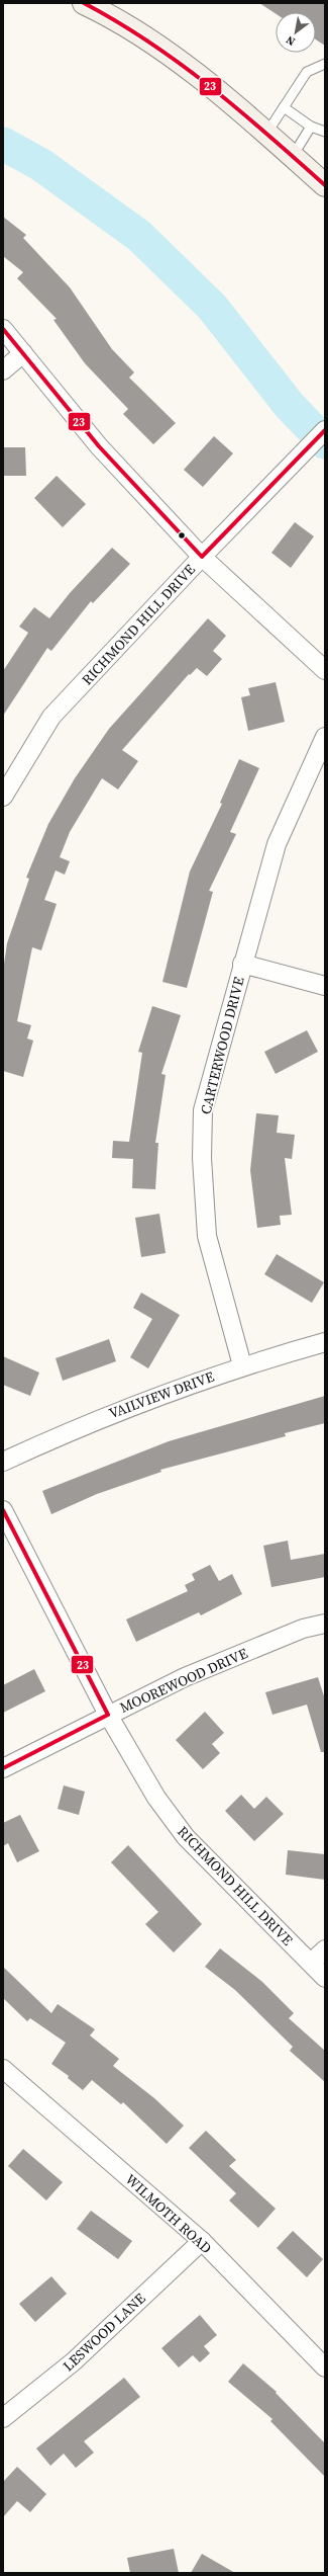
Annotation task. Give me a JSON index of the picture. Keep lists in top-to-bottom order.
{
  "streets": {
    "street": [
      "RICHMOND HILL DRIVE",
      "CARTERWOOD DRIVE",
      "VAILVIEW DRIVE",
      "MOOREWOOD DRIVE",
      "WILMOTH ROAD",
      "LESWOOD LANE"
    ]
  },
  "crossings": [
    ["RICHMOND HILL DRIVE", "MOOREWOOD DRIVE"],
    ["CARTERWOOD DRIVE", "VAILVIEW DRIVE"],
    ["WILMOTH ROAD", "LESWOOD LANE"]
  ],
  "lines": ["transit line 23"],
  "north": "bottom left"
}
